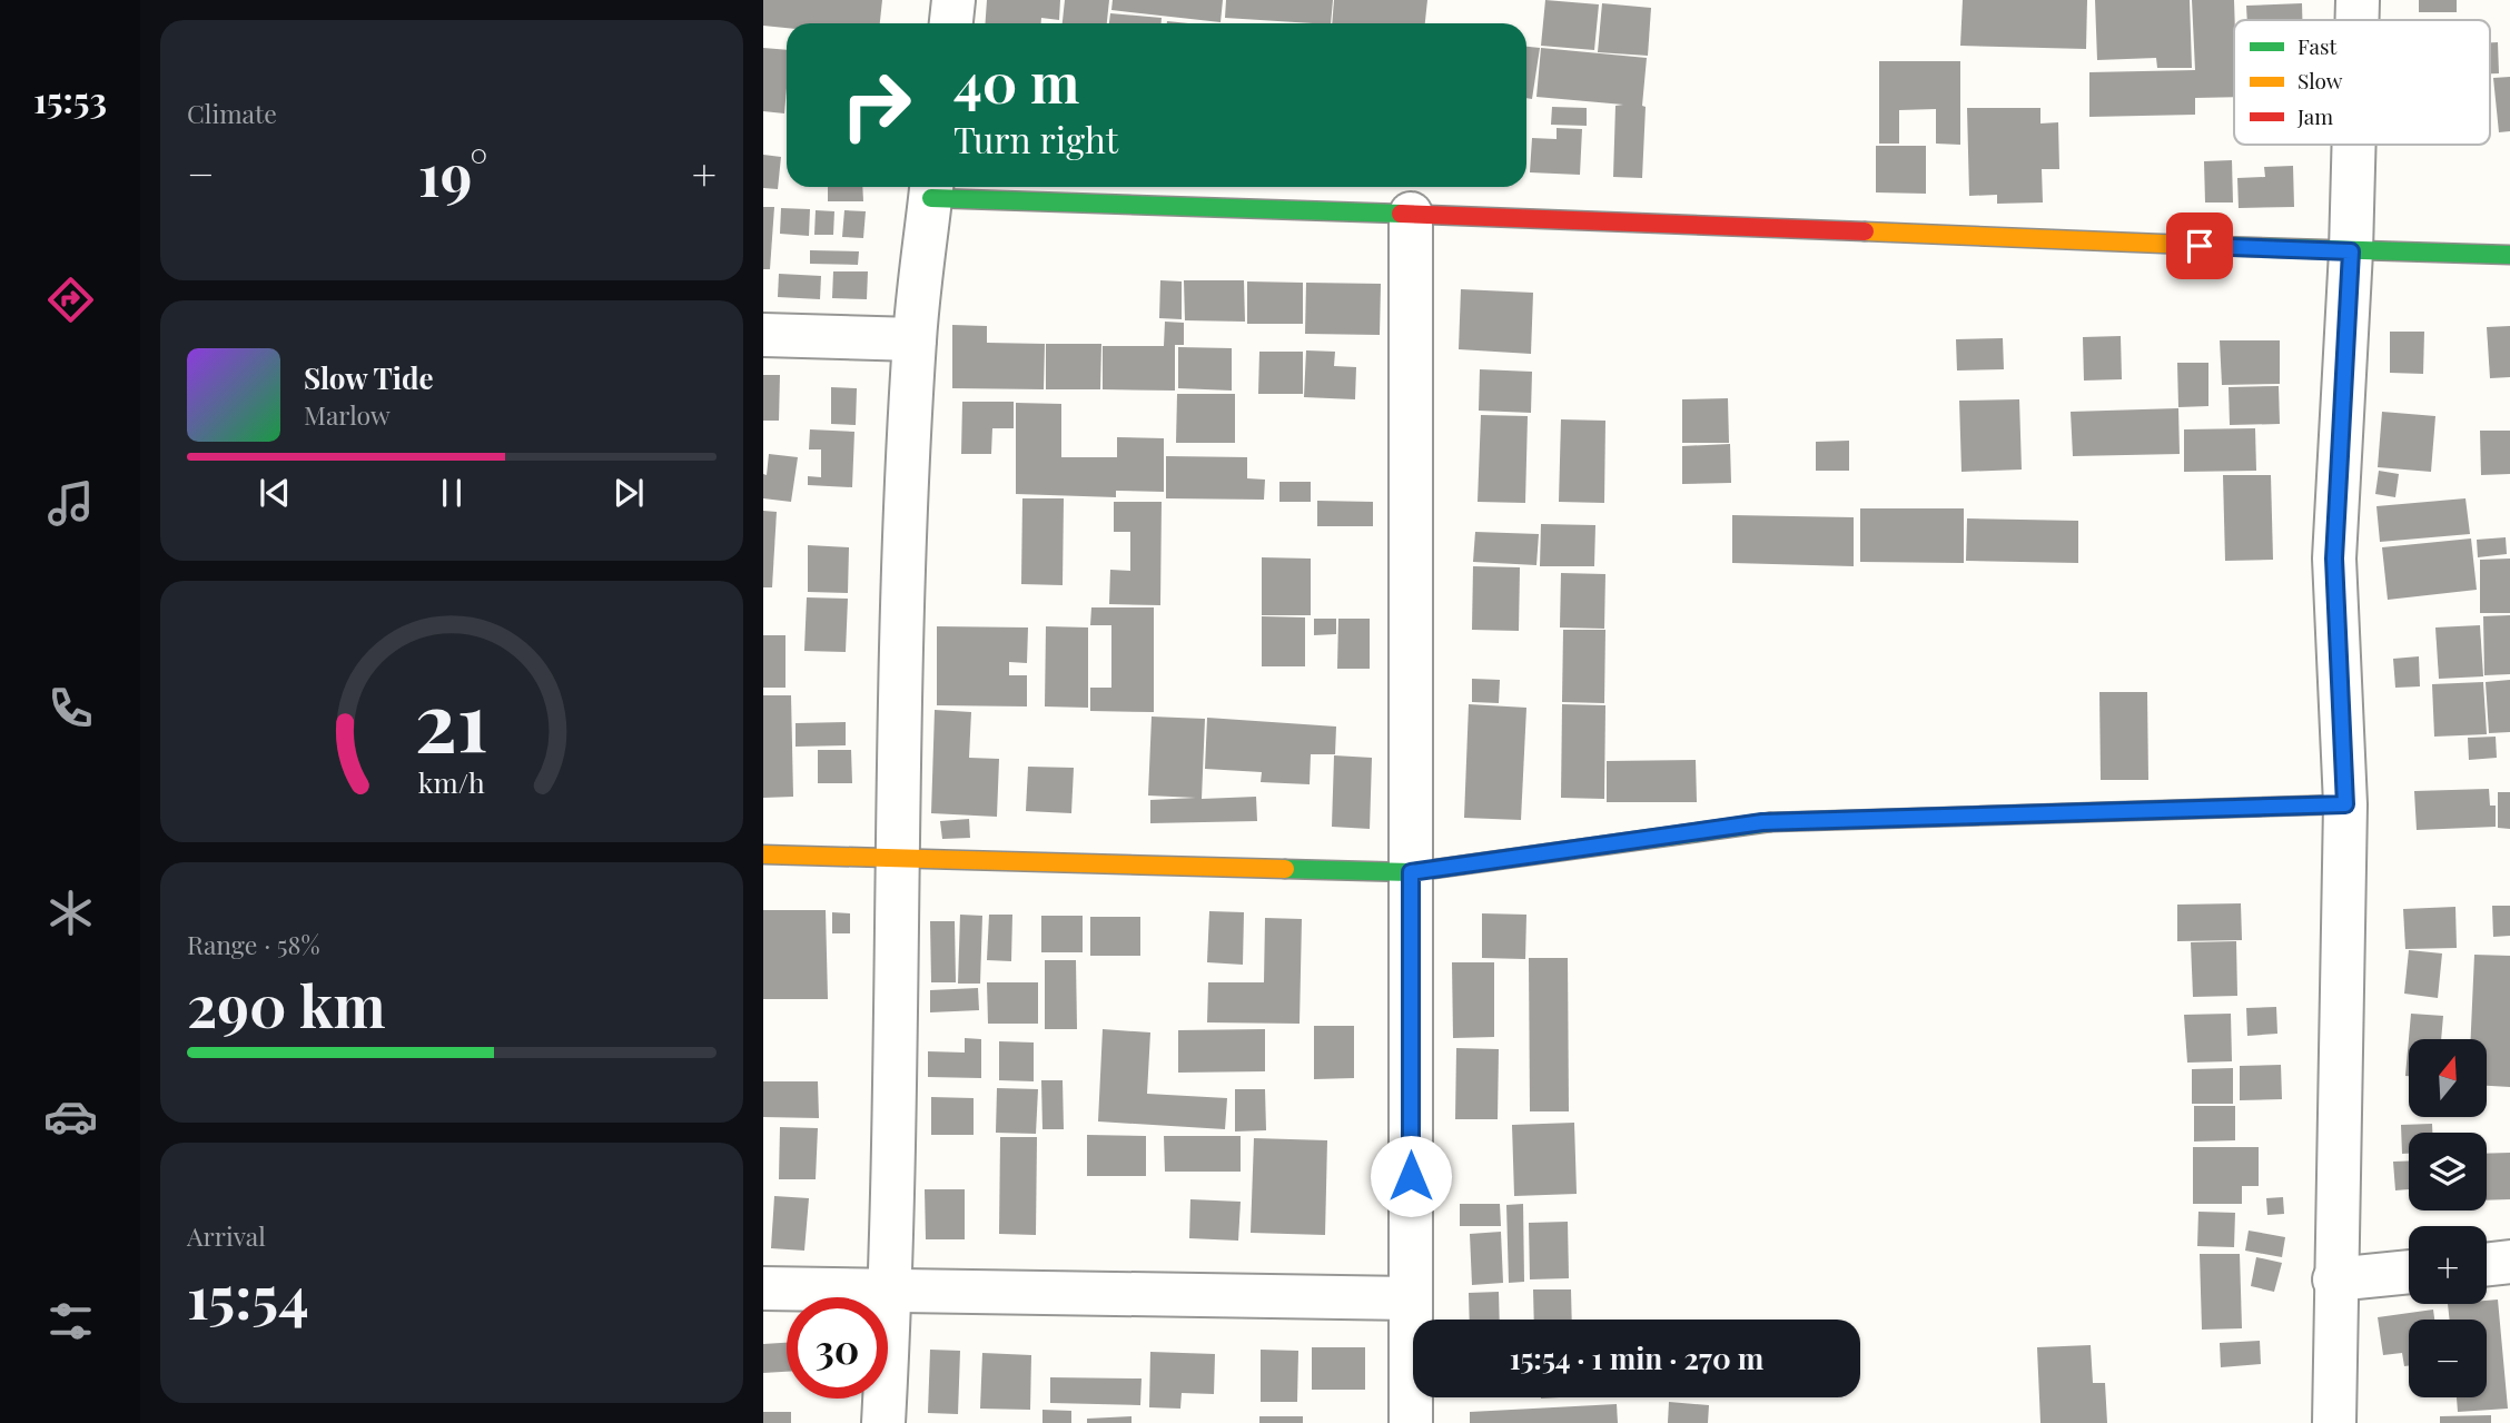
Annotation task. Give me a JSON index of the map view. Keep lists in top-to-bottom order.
{
  "legend": ["Fast", "Slow", "Jam"],
  "north": "top",
  "page": {
    "tabs": "15:53",
    "tile": [
      "Climate",
      ["Range · 58%", "290 km"],
      ["Arrival", "15:54"]
    ],
    "turn": ["40 m", "Turn right"],
    "heat": ["−", "19°", "+"],
    "song": ["Slow Tide", "Marlow"],
    "map_buttons": ["+", "−"],
    "limit": "30",
    "trip": "15:54 · 1 min · 270 m",
    "gauge": ["21", "km/h"]
  }
}
